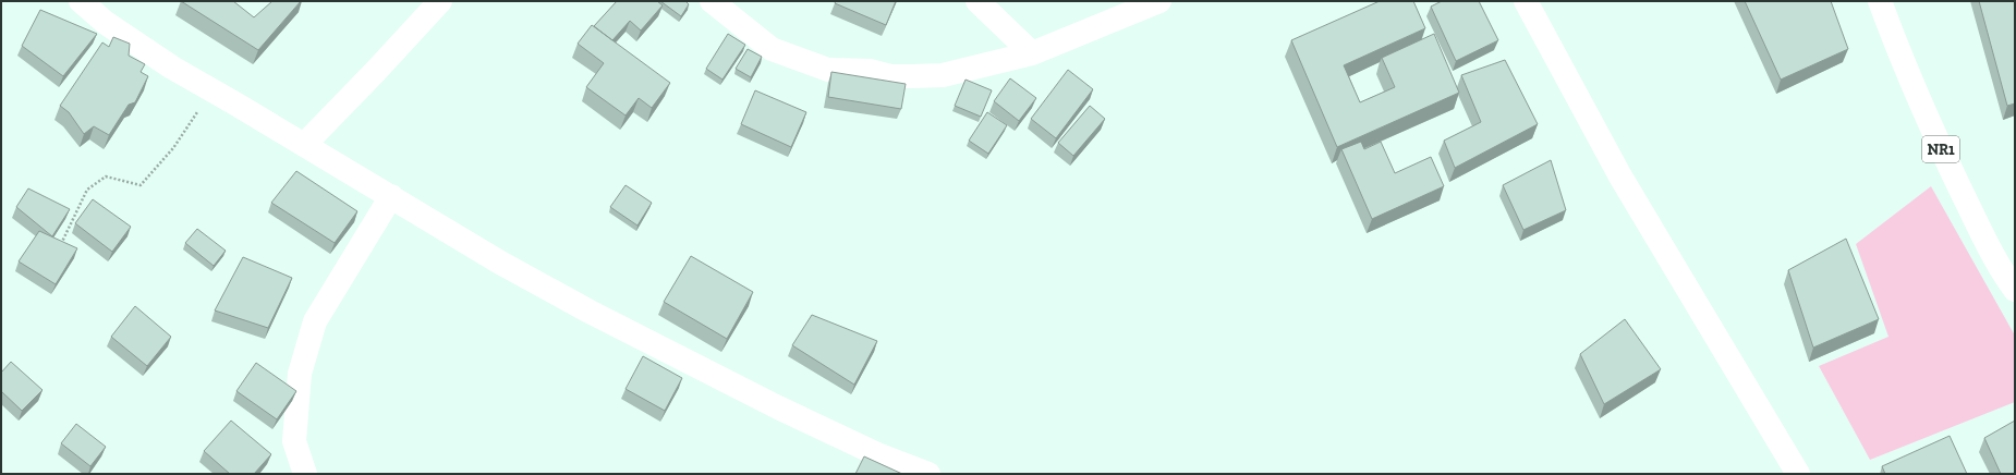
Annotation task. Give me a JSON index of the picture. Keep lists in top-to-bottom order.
{
  "streets": {
    "main road": ["NR1"]
  }
}
